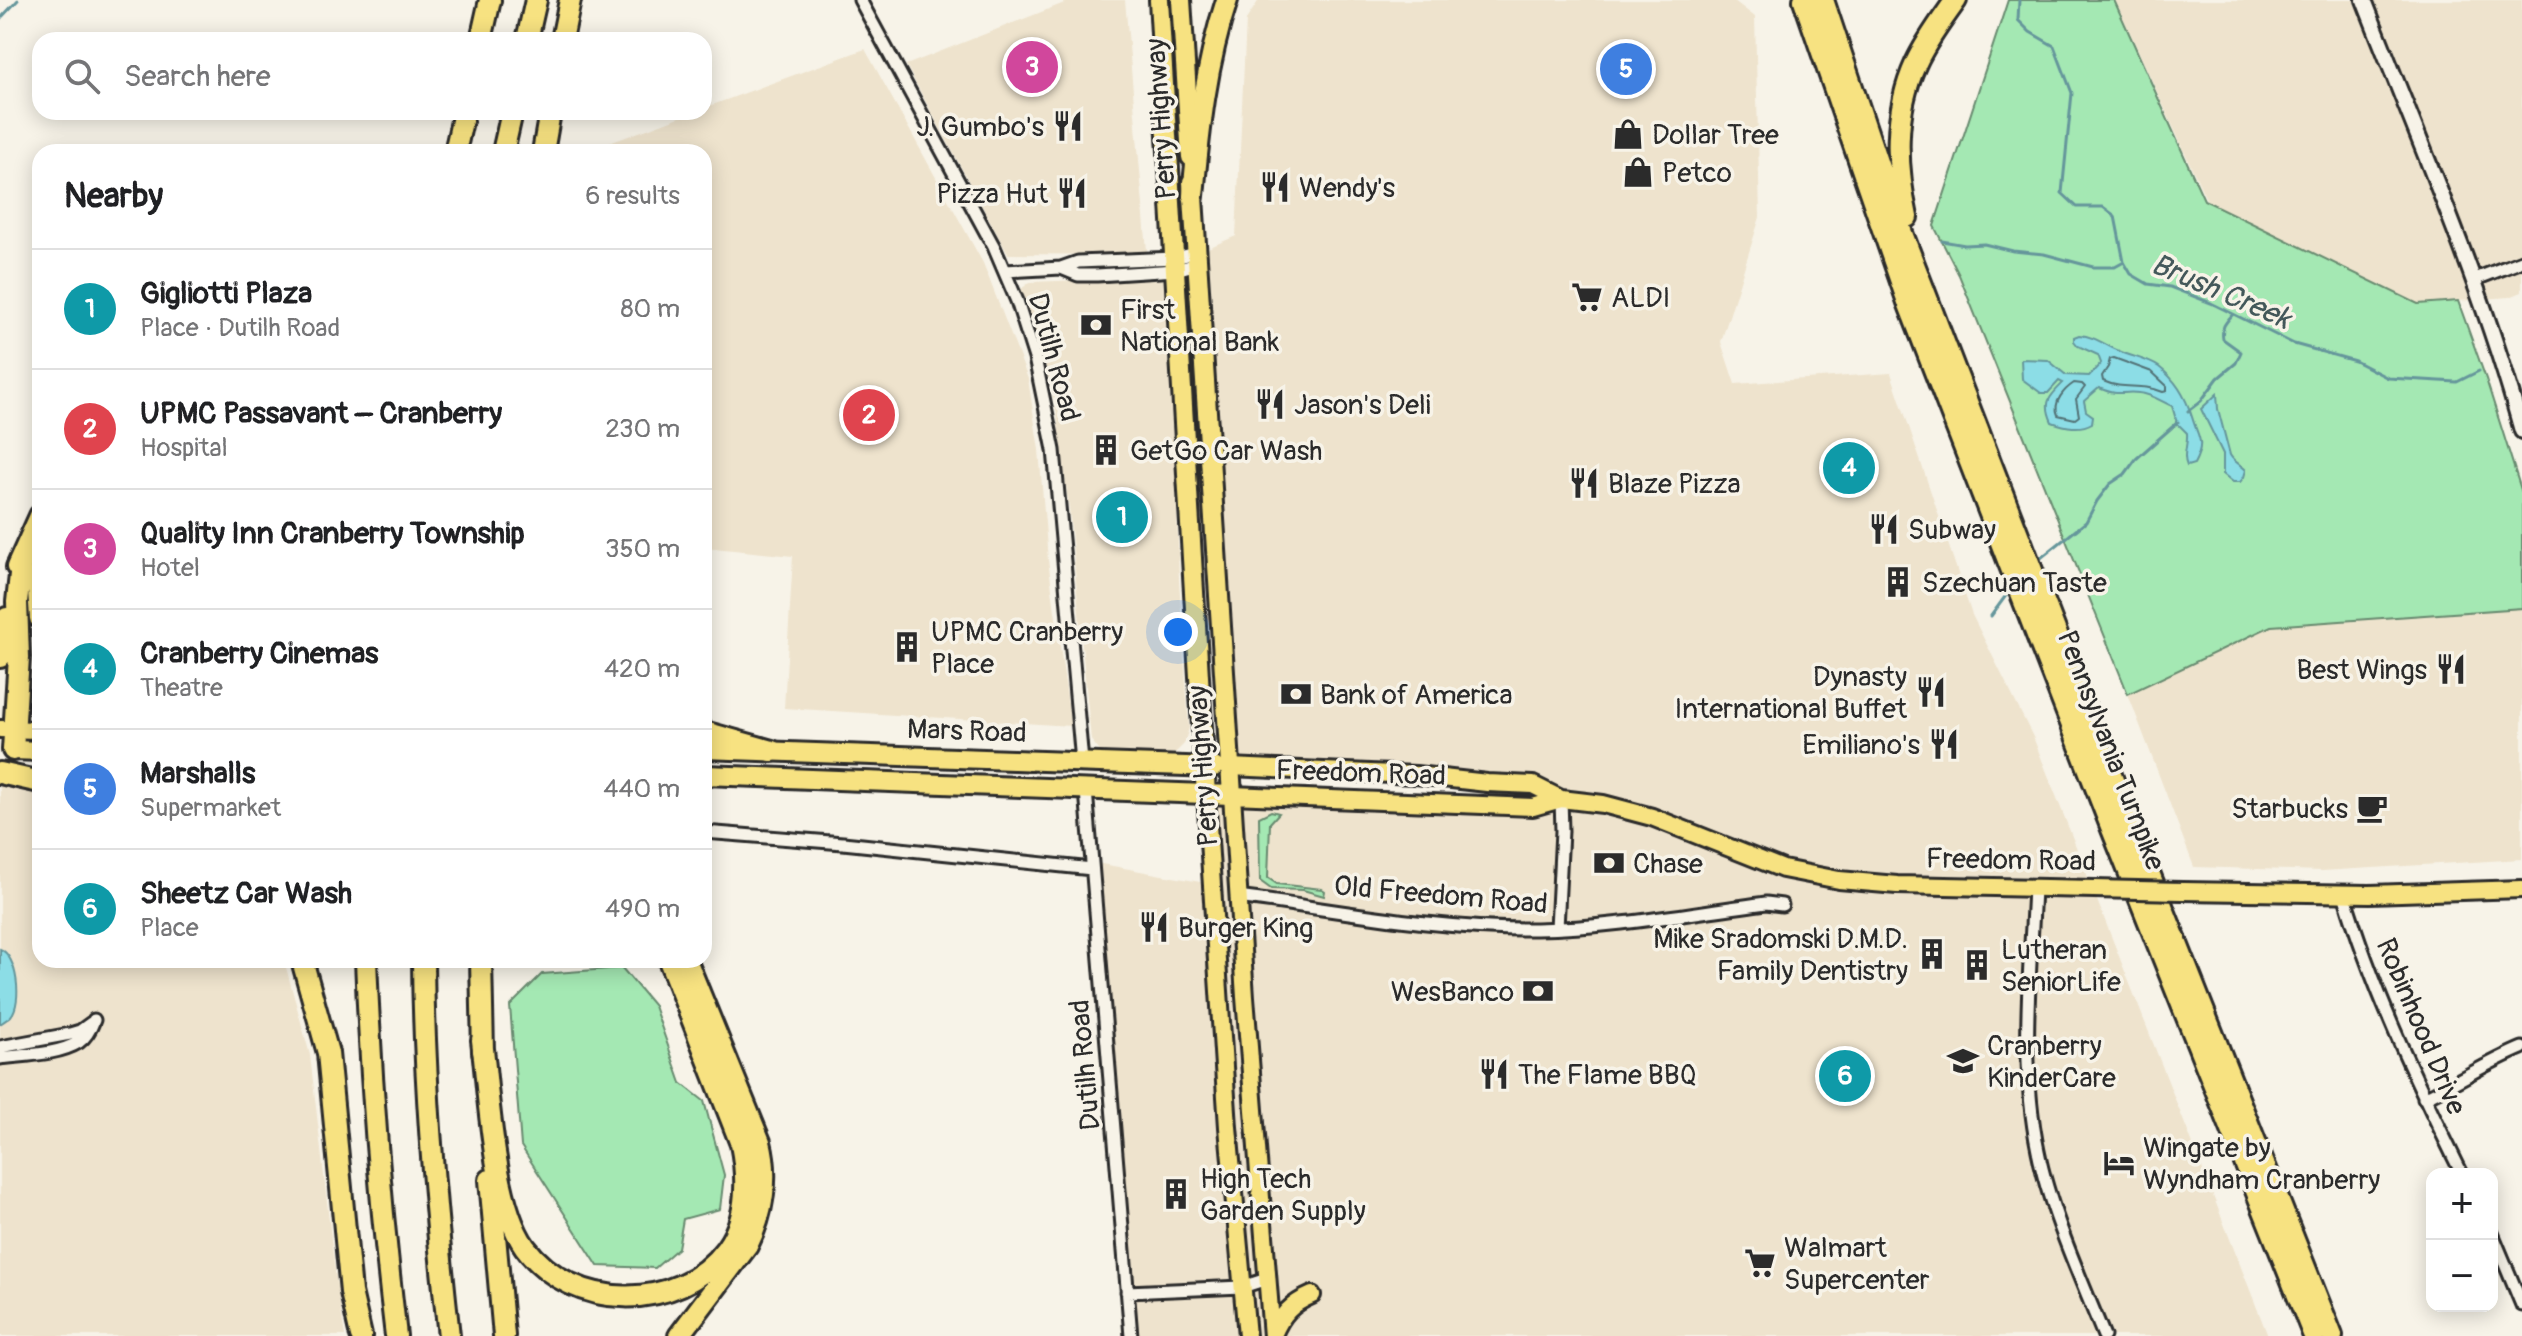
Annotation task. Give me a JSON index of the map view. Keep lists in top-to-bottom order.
{
  "streets": {
    "highway": [
      "Perry Highway",
      "Mars Road",
      "Pennsylvania Turnpike",
      "Freedom Road"
    ],
    "street": ["Dutilh Road", "Old Freedom Road", "Robinhood Drive"]
  },
  "crossings": [
    ["Perry Highway", "Mars Road"],
    ["Perry Highway", "Freedom Road"],
    ["Perry Highway", "Old Freedom Road"],
    ["Dutilh Road", "Mars Road"],
    ["Mars Road", "Freedom Road"],
    ["Freedom Road", "Robinhood Drive"]
  ],
  "water": ["Brush Creek"],
  "places": {
    "restaurant": [
      "J. Gumbo's",
      "Wendy's",
      "Pizza Hut",
      "Jason's Deli",
      "Blaze Pizza",
      "Subway",
      "Best Wings",
      "Dynasty International Buffet",
      "Emiliano's",
      "Burger King",
      "The Flame BBQ"
    ],
    "shop": ["Dollar Tree", "Petco"],
    "supermarket": ["ALDI", "Walmart Supercenter"],
    "bank": [
      "First National Bank",
      "Bank of America",
      "Chase",
      "WesBanco"
    ],
    "building": [
      "GetGo Car Wash",
      "Szechuan Taste",
      "UPMC Cranberry Place",
      "Mike Sradomski D.M.D. Family Dentistry",
      "Lutheran SeniorLife",
      "High Tech Garden Supply"
    ],
    "cafe": ["Starbucks"],
    "school or university": ["Cranberry KinderCare"],
    "hotel": ["Wingate by Wyndham Cranberry"]
  },
  "page": {
    "search": "Search here",
    "pins": [
      "3",
      "5",
      "2",
      "4",
      "1",
      "6"
    ],
    "heading": ["Nearby", "6 results"],
    "list": [
      {
        "mark": "1",
        "name": "Gigliotti Plaza",
        "note": "Place · Dutilh Road",
        "value": "80 m"
      },
      {
        "mark": "2",
        "name": "UPMC Passavant – Cranberry",
        "note": "Hospital",
        "value": "230 m"
      },
      {
        "mark": "3",
        "name": "Quality Inn Cranberry Township",
        "note": "Hotel",
        "value": "350 m"
      },
      {
        "mark": "4",
        "name": "Cranberry Cinemas",
        "note": "Theatre",
        "value": "420 m"
      },
      {
        "mark": "5",
        "name": "Marshalls",
        "note": "Supermarket",
        "value": "440 m"
      },
      {
        "mark": "6",
        "name": "Sheetz Car Wash",
        "note": "Place",
        "value": "490 m"
      }
    ],
    "map_buttons": ["+", "−"]
  }
}
